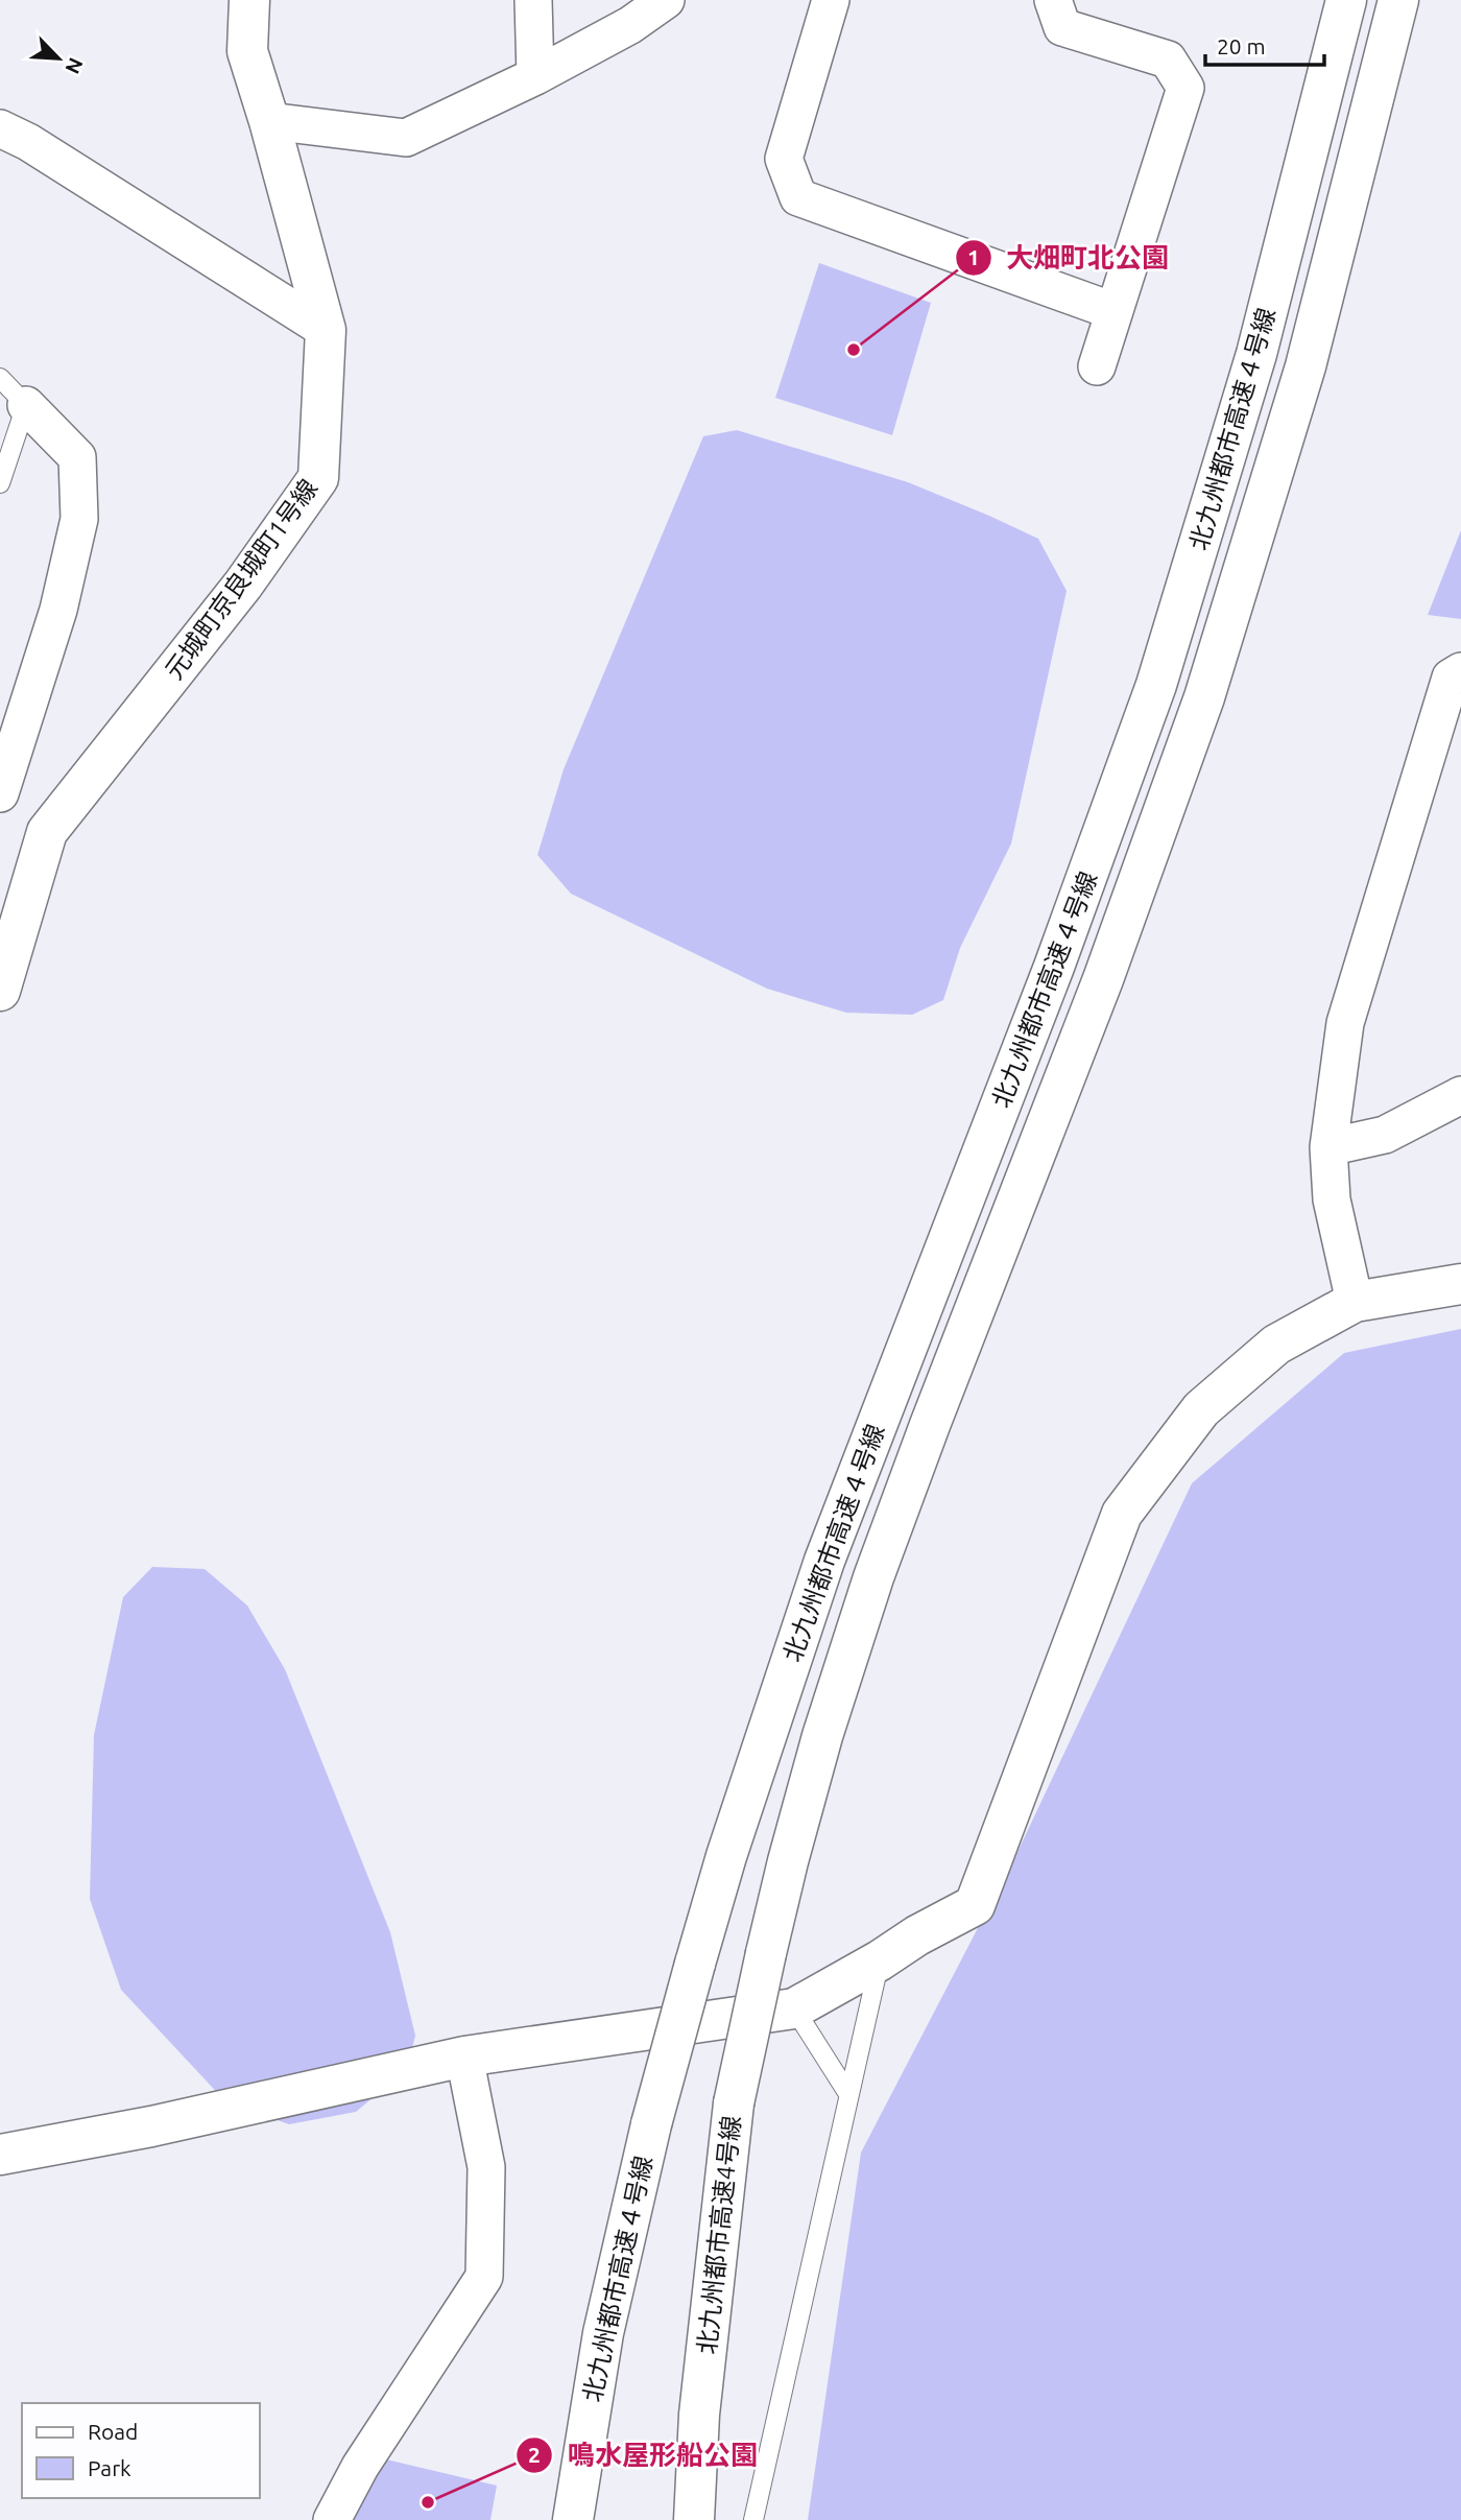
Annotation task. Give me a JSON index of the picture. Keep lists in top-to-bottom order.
{
  "streets": {
    "main road": ["北九州都市高速４号線", "元城町京良城町1号線", "北九州都市高速4号線"]
  },
  "crossings": [
    ["北九州都市高速４号線", "北九州都市高速4号線"]
  ],
  "places": ["大畑町北公園", "鳴水屋形船公園"],
  "legend": ["Road", "Park"],
  "scale_bar": "20 m",
  "north": "bottom right"
}
